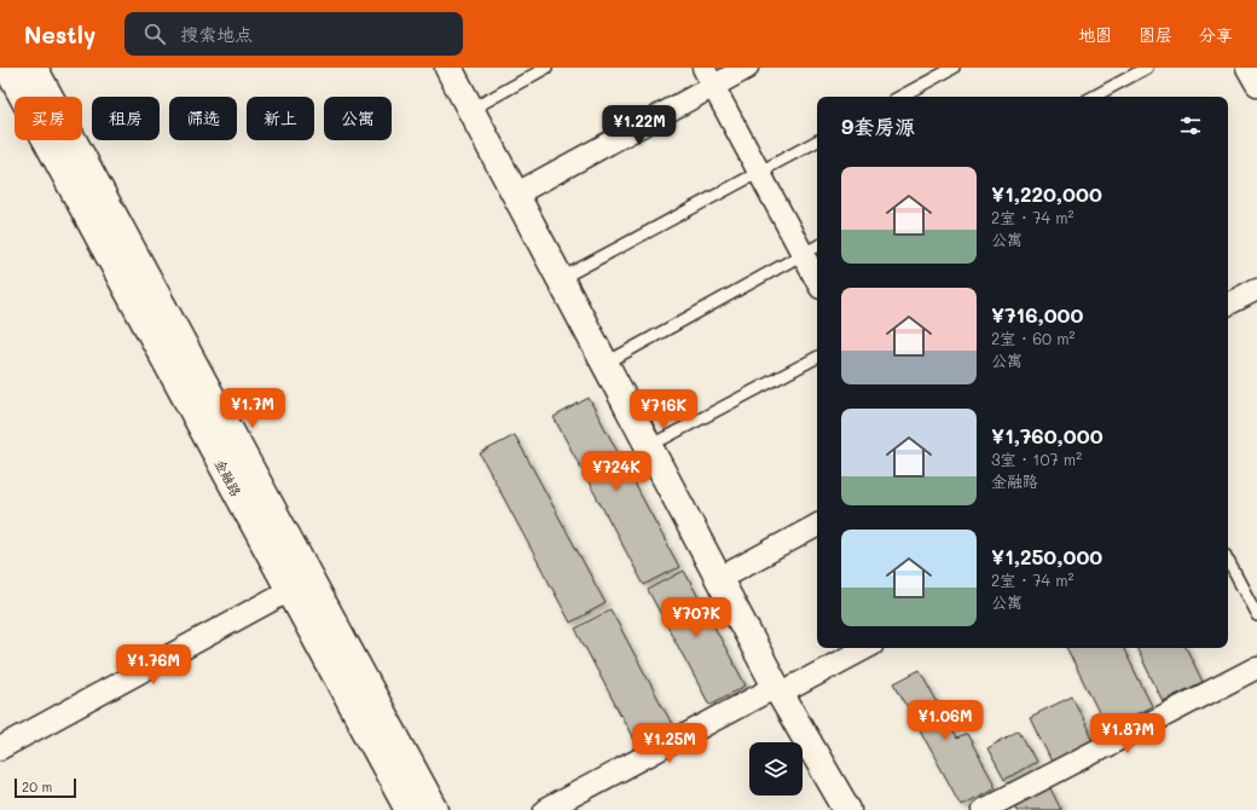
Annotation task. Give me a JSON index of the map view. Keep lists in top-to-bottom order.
{
  "streets": {
    "main road": ["金融路"]
  },
  "scale_bar": "20 m",
  "page": {
    "header": "Nestly",
    "search": "搜索地点",
    "nav": ["地图", "图层", "分享"],
    "chip": [
      "买房",
      "租房",
      "筛选",
      "新上",
      "公寓"
    ],
    "heading": "9套房源",
    "price": [
      "¥1.22M",
      "¥1.7M",
      "¥716K",
      "¥724K",
      "¥707K",
      "¥1.76M",
      "¥1.06M",
      "¥1.87M",
      "¥1.25M"
    ],
    "list": [
      {
        "name": "¥1,220,000",
        "note": "2室 · 74 m² · 公寓"
      },
      {
        "name": "¥716,000",
        "note": "2室 · 60 m² · 公寓"
      },
      {
        "name": "¥1,760,000",
        "note": "3室 · 107 m² · 金融路"
      },
      {
        "name": "¥1,250,000",
        "note": "2室 · 74 m² · 公寓"
      }
    ],
    "scale": "20 m"
  }
}
